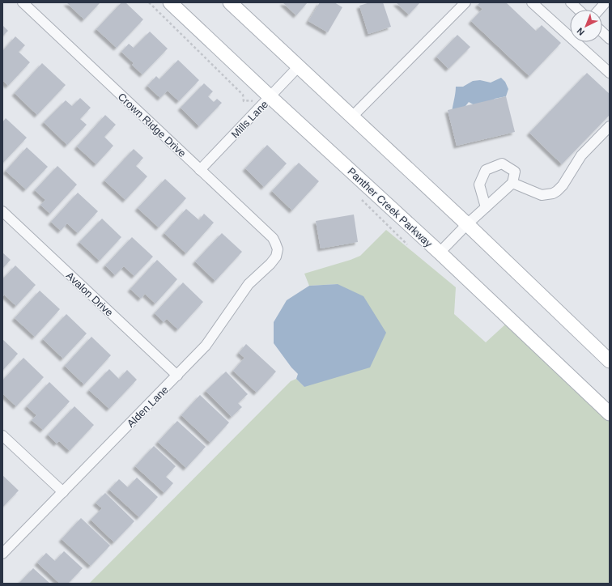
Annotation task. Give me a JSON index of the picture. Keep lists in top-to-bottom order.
{
  "streets": {
    "main road": ["Panther Creek Parkway"],
    "street": [
      "Mills Lane",
      "Crown Ridge Drive",
      "Avalon Drive",
      "Alden Lane"
    ]
  },
  "crossings": [
    ["Mills Lane", "Crown Ridge Drive"],
    ["Mills Lane", "Panther Creek Parkway"],
    ["Crown Ridge Drive", "Alden Lane"],
    ["Avalon Drive", "Alden Lane"]
  ],
  "north": "bottom left"
}
